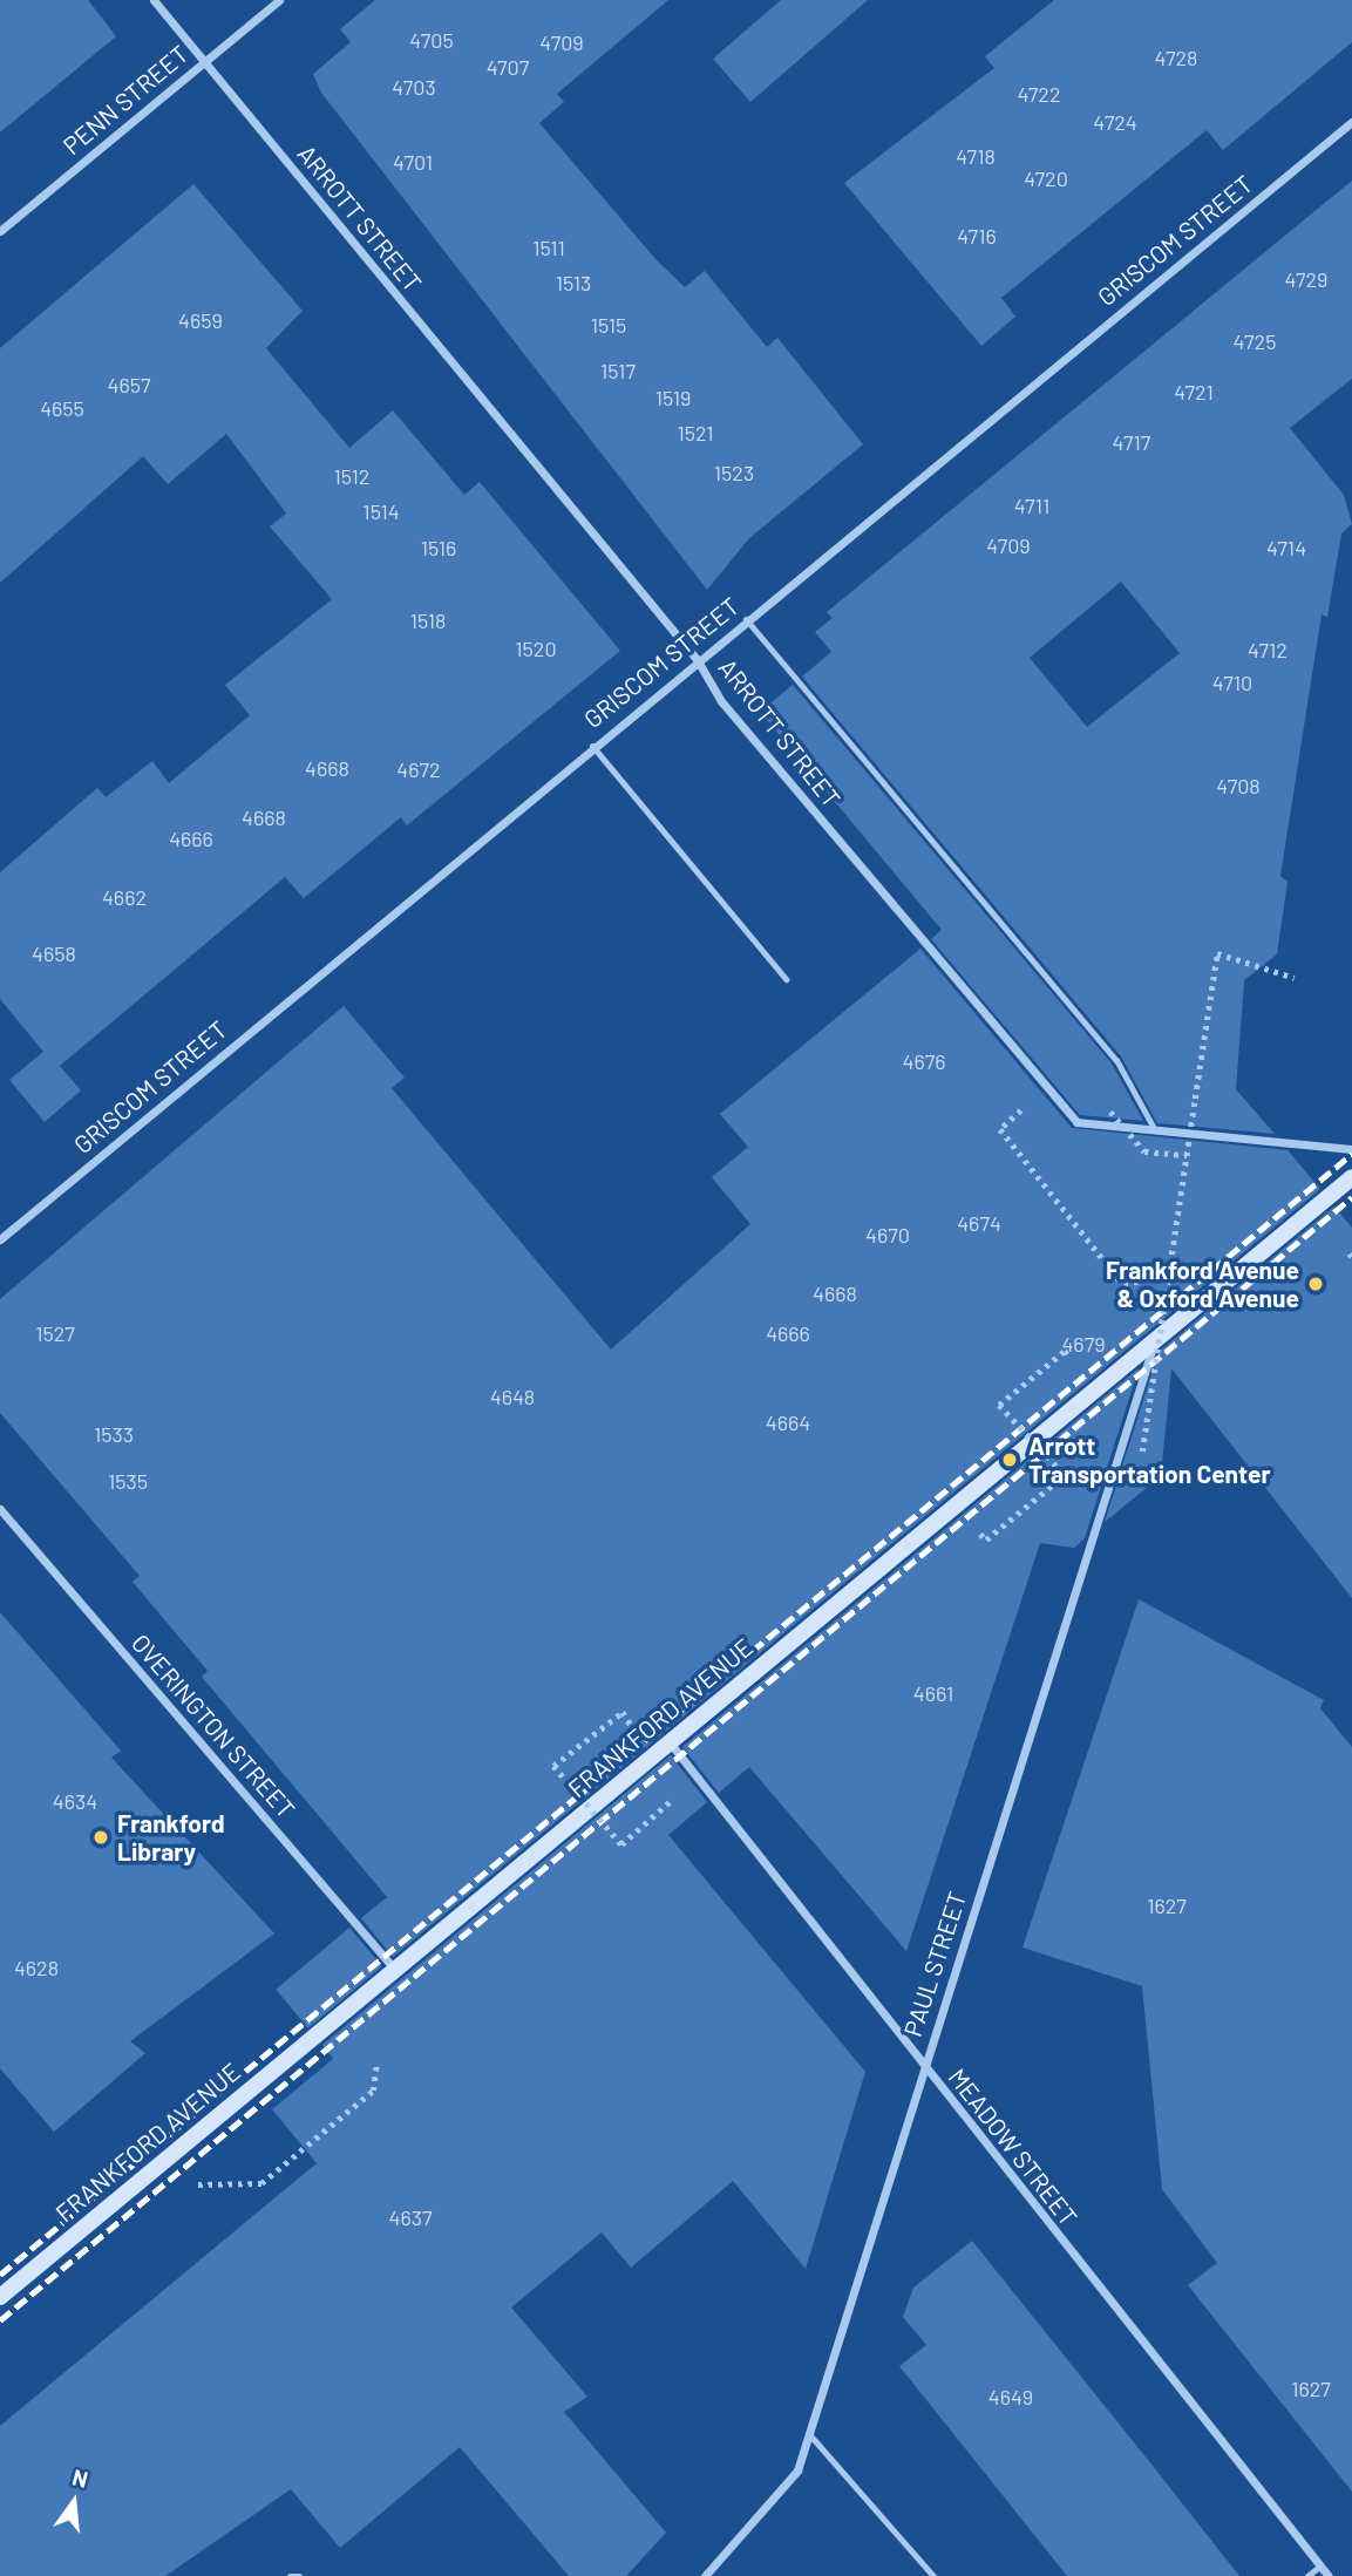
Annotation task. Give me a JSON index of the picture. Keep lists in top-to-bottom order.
{
  "streets": {
    "main road": ["FRANKFORD AVENUE"],
    "street": [
      "PENN STREET",
      "ARROTT STREET",
      "GRISCOM STREET",
      "OVERINGTON STREET",
      "PAUL STREET",
      "MEADOW STREET"
    ]
  },
  "crossings": [
    ["PENN STREET", "ARROTT STREET"],
    ["ARROTT STREET", "GRISCOM STREET"],
    ["FRANKFORD AVENUE", "OVERINGTON STREET"],
    ["FRANKFORD AVENUE", "PAUL STREET"],
    ["FRANKFORD AVENUE", "MEADOW STREET"],
    ["PAUL STREET", "MEADOW STREET"]
  ],
  "places": ["Frankford Avenue & Oxford Avenue", "Arrott Transportation Center", "Frankford Library"],
  "house_numbers": [
    "4705",
    "4709",
    "4728",
    "4707",
    "4703",
    "4722",
    "4724",
    "4718",
    "4701",
    "4720",
    "4716",
    "1511",
    "4729",
    "1513",
    "4659",
    "1515",
    "4725",
    "1517",
    "4657",
    "4721",
    "1519",
    "4655",
    "1521",
    "4717",
    "1523",
    "1512",
    "4711",
    "1514",
    "4709",
    "1516",
    "4714",
    "1518",
    "1520",
    "4712",
    "4710",
    "4668",
    "4672",
    "4708",
    "4668",
    "4666",
    "4662",
    "4658",
    "4676",
    "4674",
    "4670",
    "4668",
    "1527",
    "4666",
    "4679",
    "4648",
    "4664",
    "1533",
    "1535",
    "4661",
    "4634",
    "1627",
    "4628",
    "4637",
    "1627",
    "4649"
  ],
  "north": "top"
}
